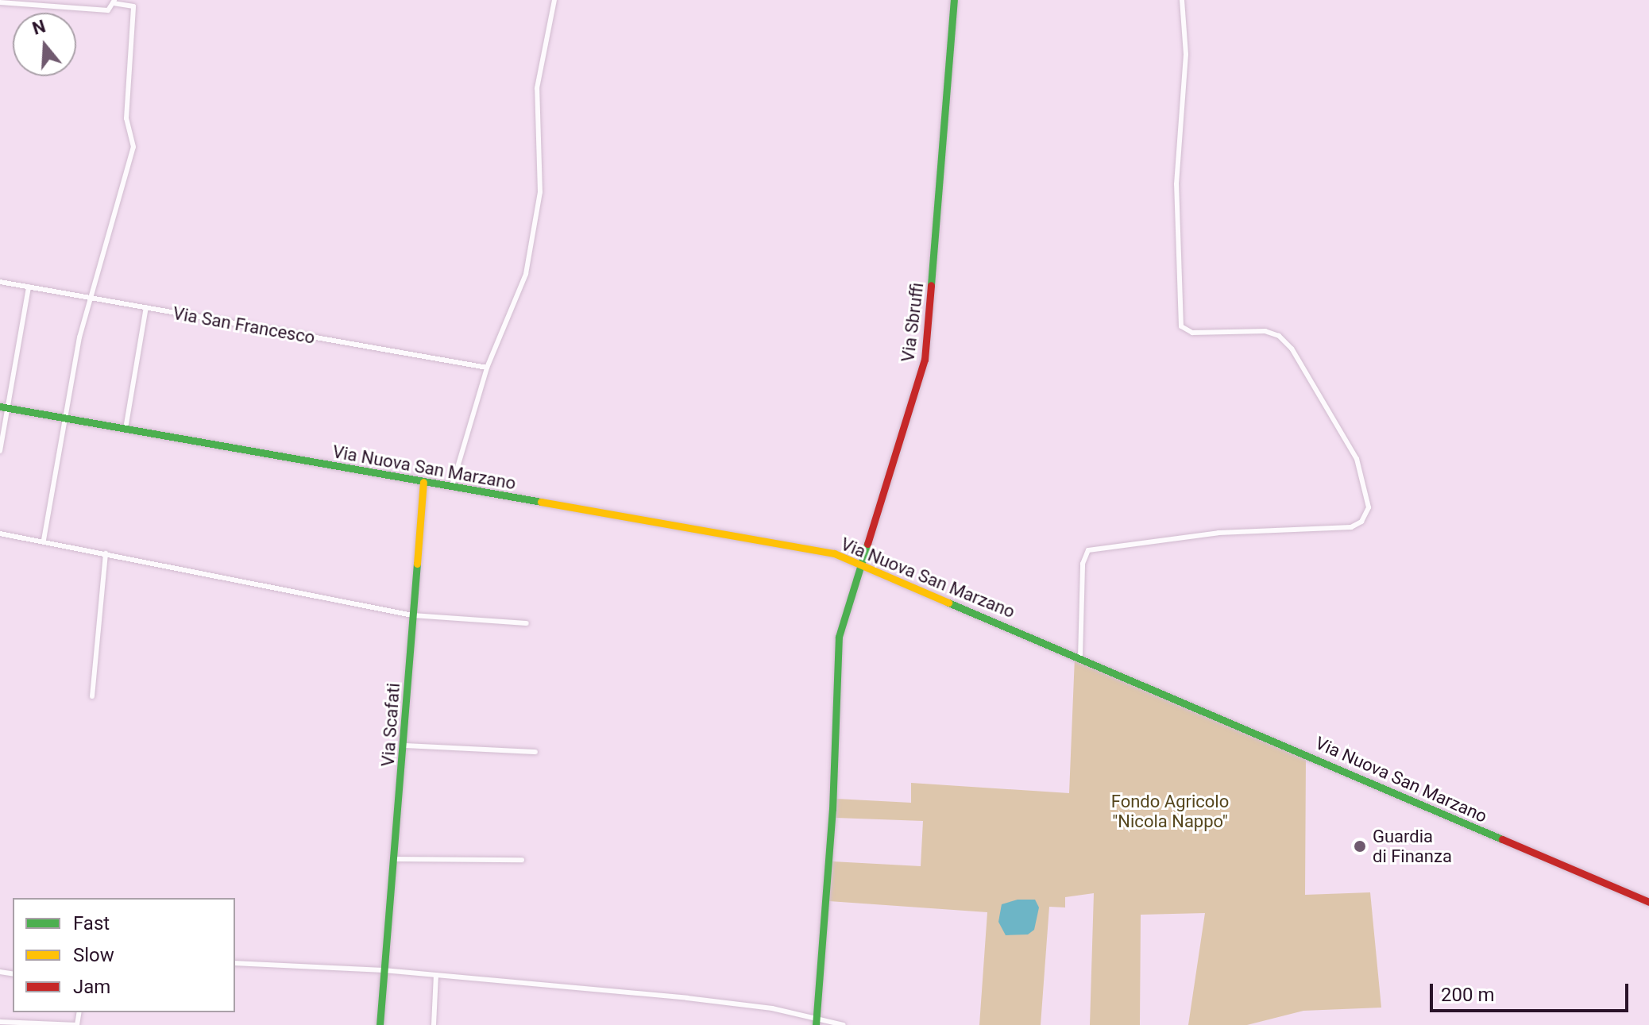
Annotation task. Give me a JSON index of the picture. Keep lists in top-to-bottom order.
{
  "streets": {
    "street": [
      "Via Sbruffi",
      "Via San Francesco",
      "Via Nuova San Marzano",
      "Via Scafati"
    ]
  },
  "crossings": [
    ["Via Sbruffi", "Via Nuova San Marzano"],
    ["Via Nuova San Marzano", "Via Scafati"]
  ],
  "parks": ["Fondo Agricolo \"Nicola Nappo\""],
  "places": ["Guardia di Finanza"],
  "legend": ["Fast", "Slow", "Jam"],
  "scale_bar": "200 m",
  "north": "top"
}
